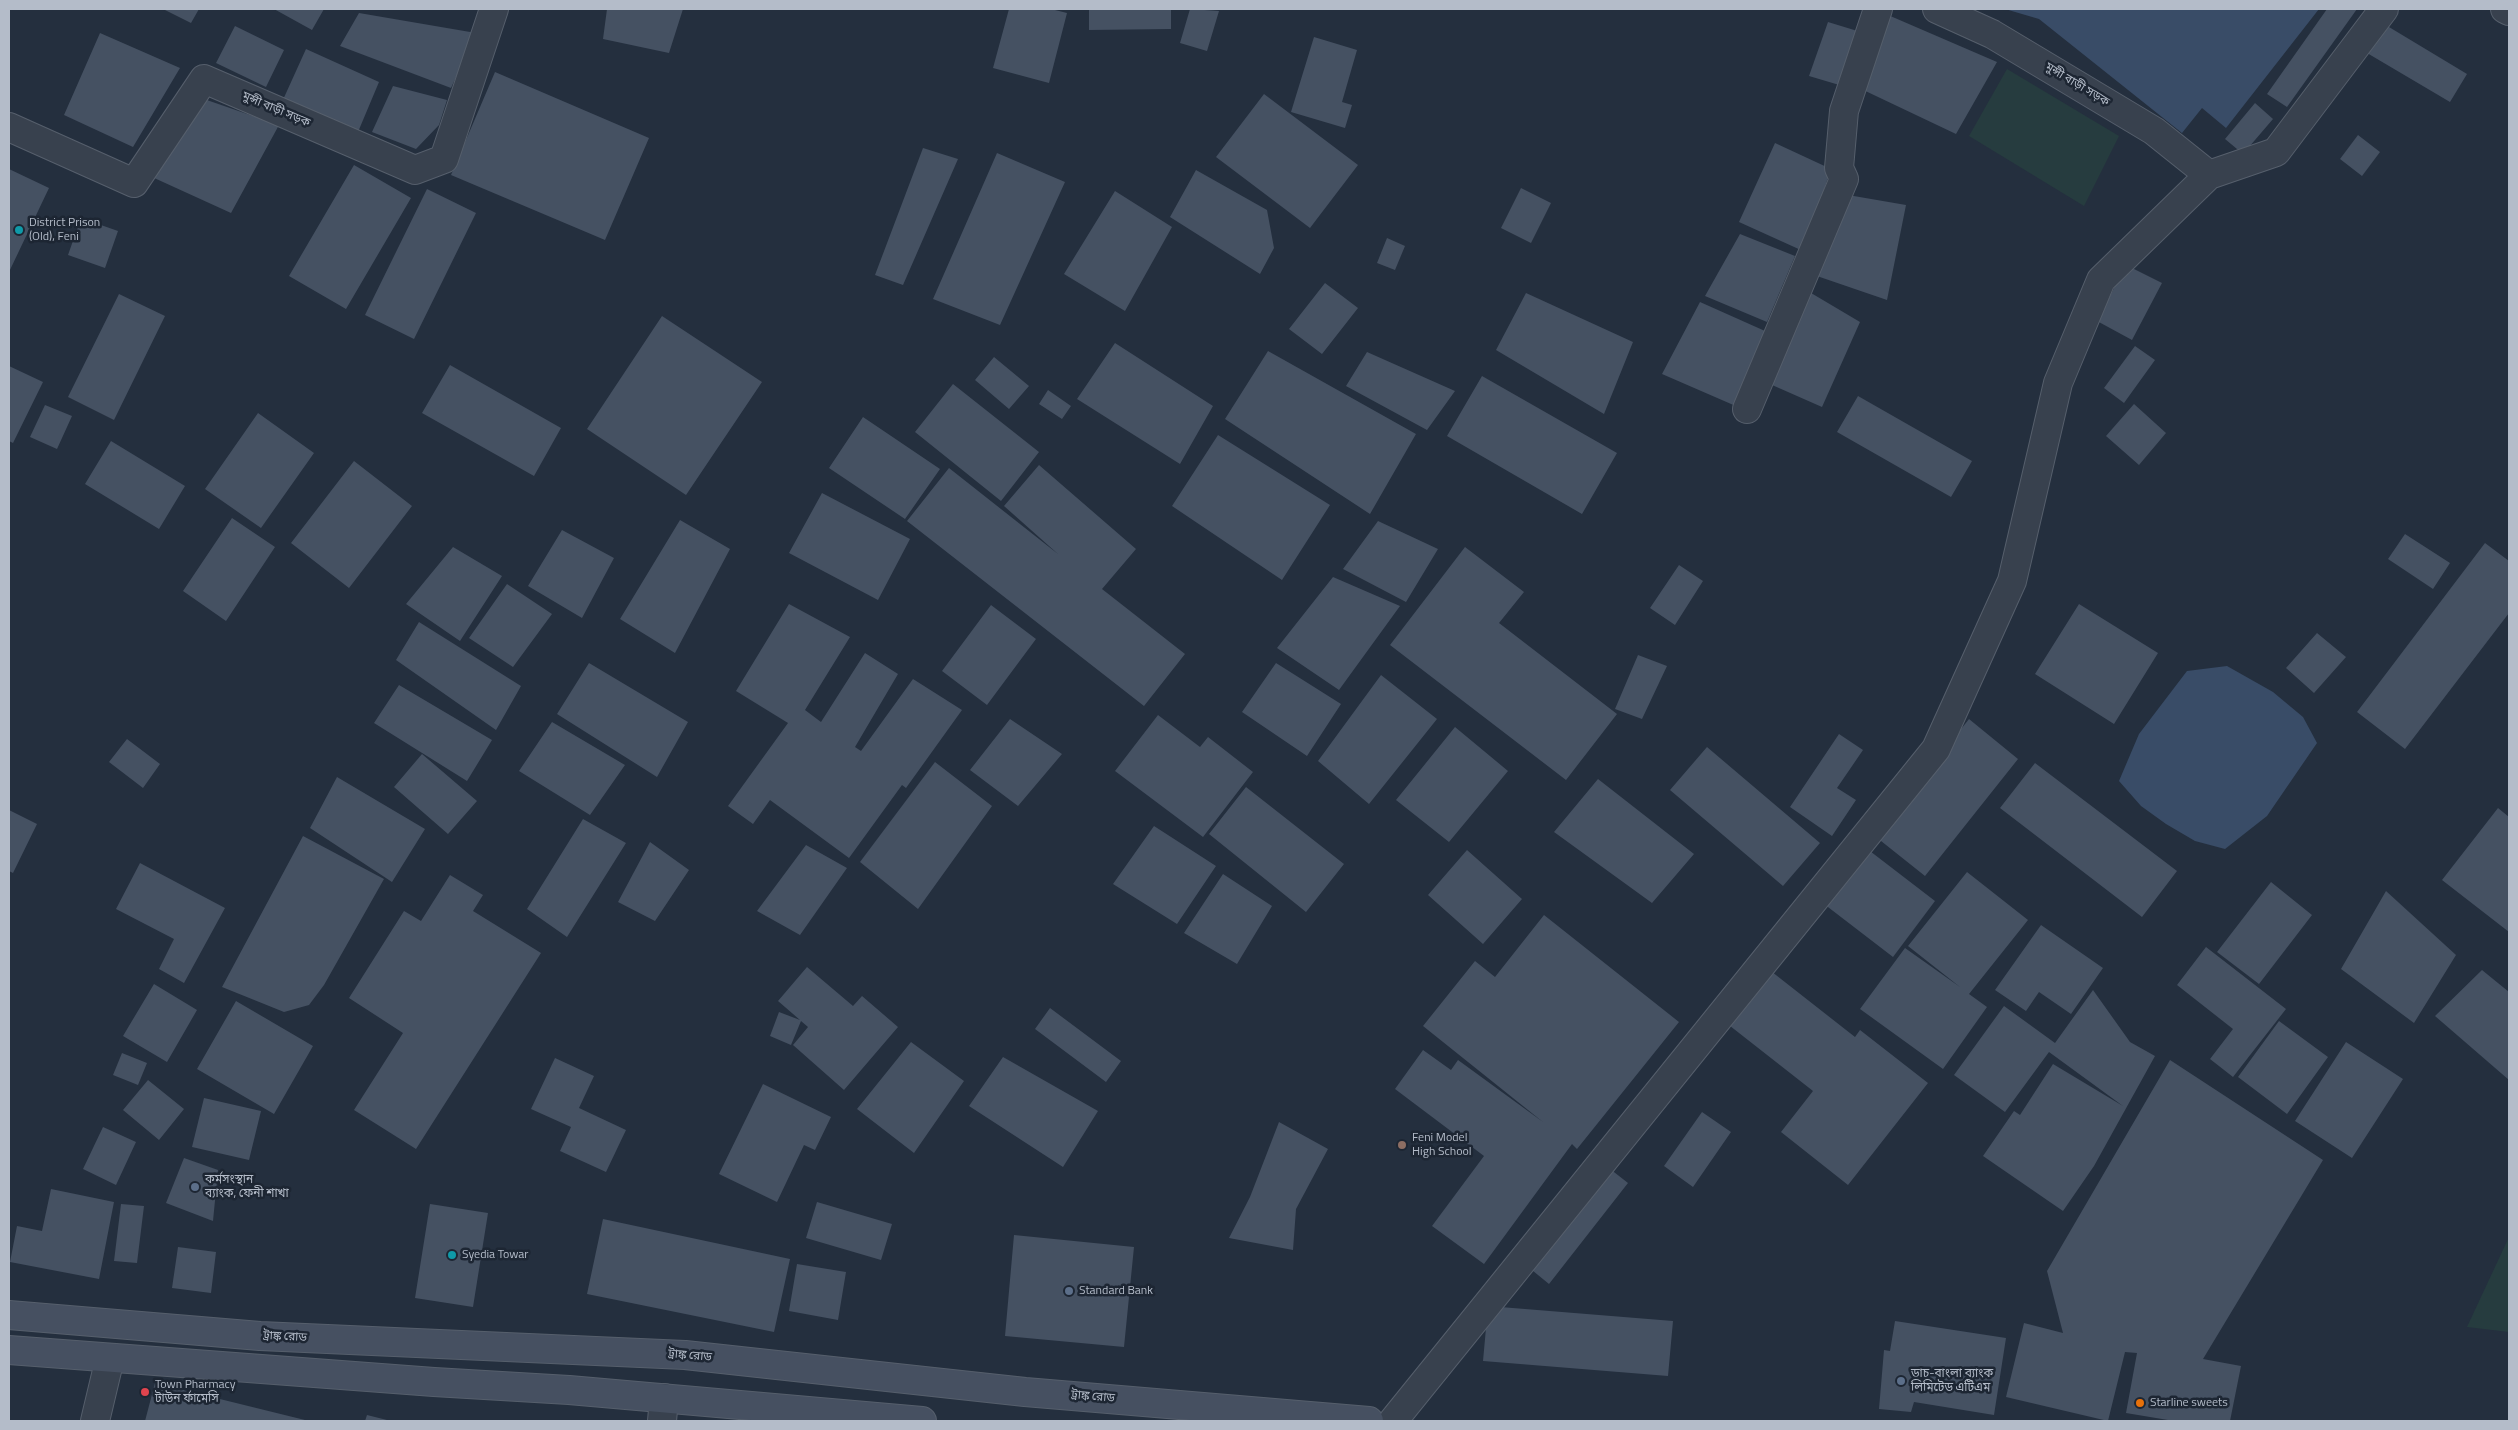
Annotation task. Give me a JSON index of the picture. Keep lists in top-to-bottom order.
{
  "streets": {
    "main road": ["ট্রাঙ্ক রোড"],
    "street": ["মুন্সী বাড়ী সড়ক"]
  },
  "places": [
    "District Prison (Old), Feni",
    "Feni Model High School",
    "কর্মসংস্থান ব্যাংক, ফেনী শাখা",
    "Syedia Towar",
    "Standard Bank",
    "ডাচ-বাংলা ব্যাংক লিমিটেড এটিএম",
    "Town Pharmacy টাউন র্ফামেসি",
    "Starline sweets"
  ]
}
